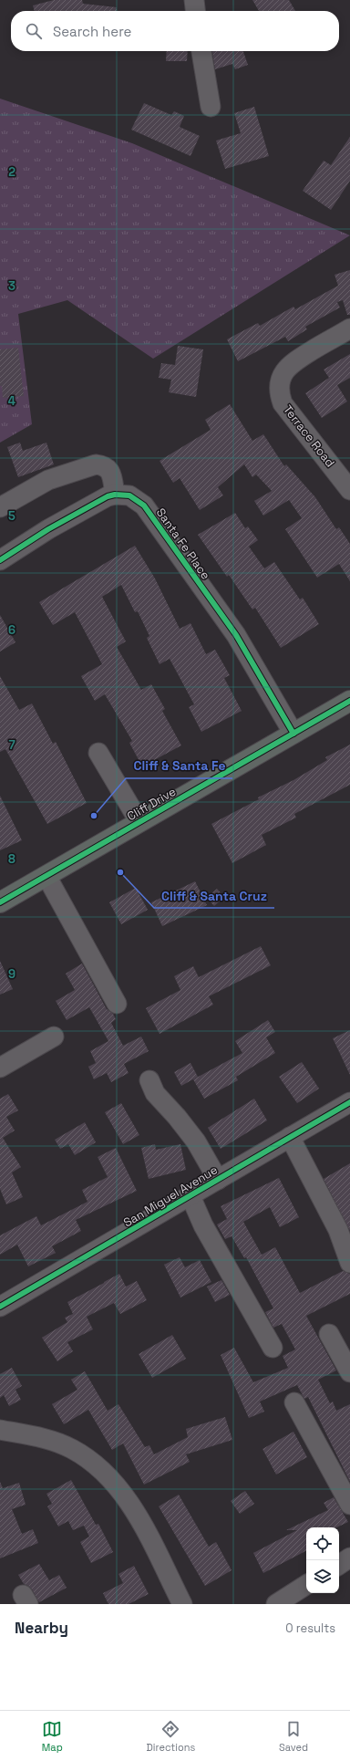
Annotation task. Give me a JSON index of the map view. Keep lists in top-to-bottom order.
{
  "streets": {
    "main road": ["Cliff Drive"],
    "street": ["Terrace Road", "Santa Fe Place", "San Miguel Avenue"]
  },
  "crossings": [
    ["Santa Fe Place", "Cliff Drive"]
  ],
  "places": ["Cliff & Santa Fe", "Cliff & Santa Cruz"],
  "page": {
    "search": "Search here",
    "heading": ["Nearby", "0 results"],
    "nav": ["Map", "Directions", "Saved"]
  },
  "grid": {
    "rows": [
      "2",
      "3",
      "4",
      "5",
      "6",
      "7",
      "8",
      "9"
    ]
  }
}
